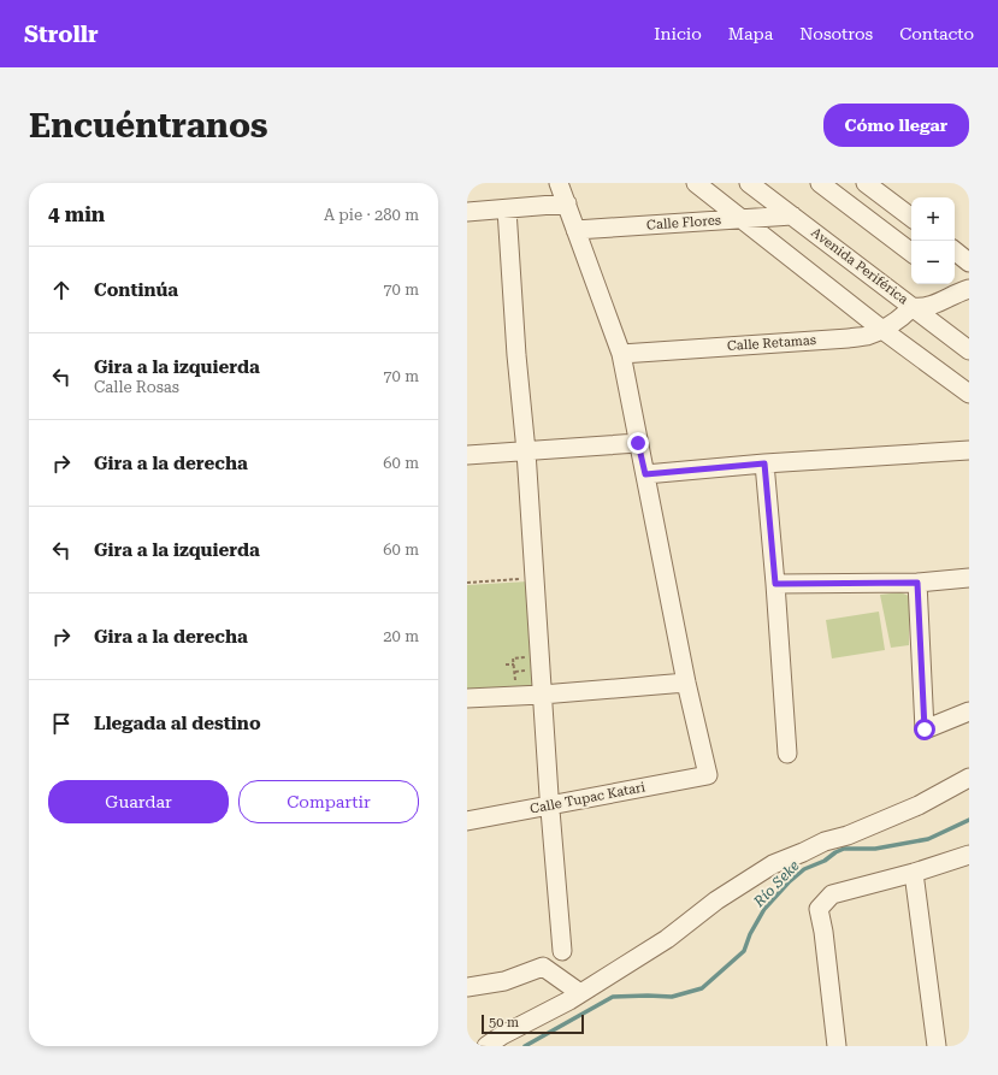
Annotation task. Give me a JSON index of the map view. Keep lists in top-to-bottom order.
{
  "streets": {
    "street": [
      "Calle Flores",
      "Avenida Periférica",
      "Calle Retamas",
      "Calle Tupac Katari"
    ]
  },
  "crossings": [
    ["Calle Flores", "Avenida Periférica"],
    ["Avenida Periférica", "Calle Retamas"]
  ],
  "water": ["Río Seke"],
  "scale_bar": "50 m",
  "page": {
    "header": "Strollr",
    "nav": [
      "Inicio",
      "Mapa",
      "Nosotros",
      "Contacto"
    ],
    "buttons": [
      "Cómo llegar",
      ["Guardar", "Compartir"]
    ],
    "title": "Encuéntranos",
    "heading": ["4 min", "A pie · 280 m"],
    "map_buttons": ["+", "−"],
    "list": [
      ["Continúa", "70 m"],
      ["Gira a la izquierda", "Calle Rosas", "70 m"],
      ["Gira a la derecha", "60 m"],
      ["Gira a la izquierda", "60 m"],
      ["Gira a la derecha", "20 m"],
      "Llegada al destino"
    ],
    "scale": "50 m"
  }
}
